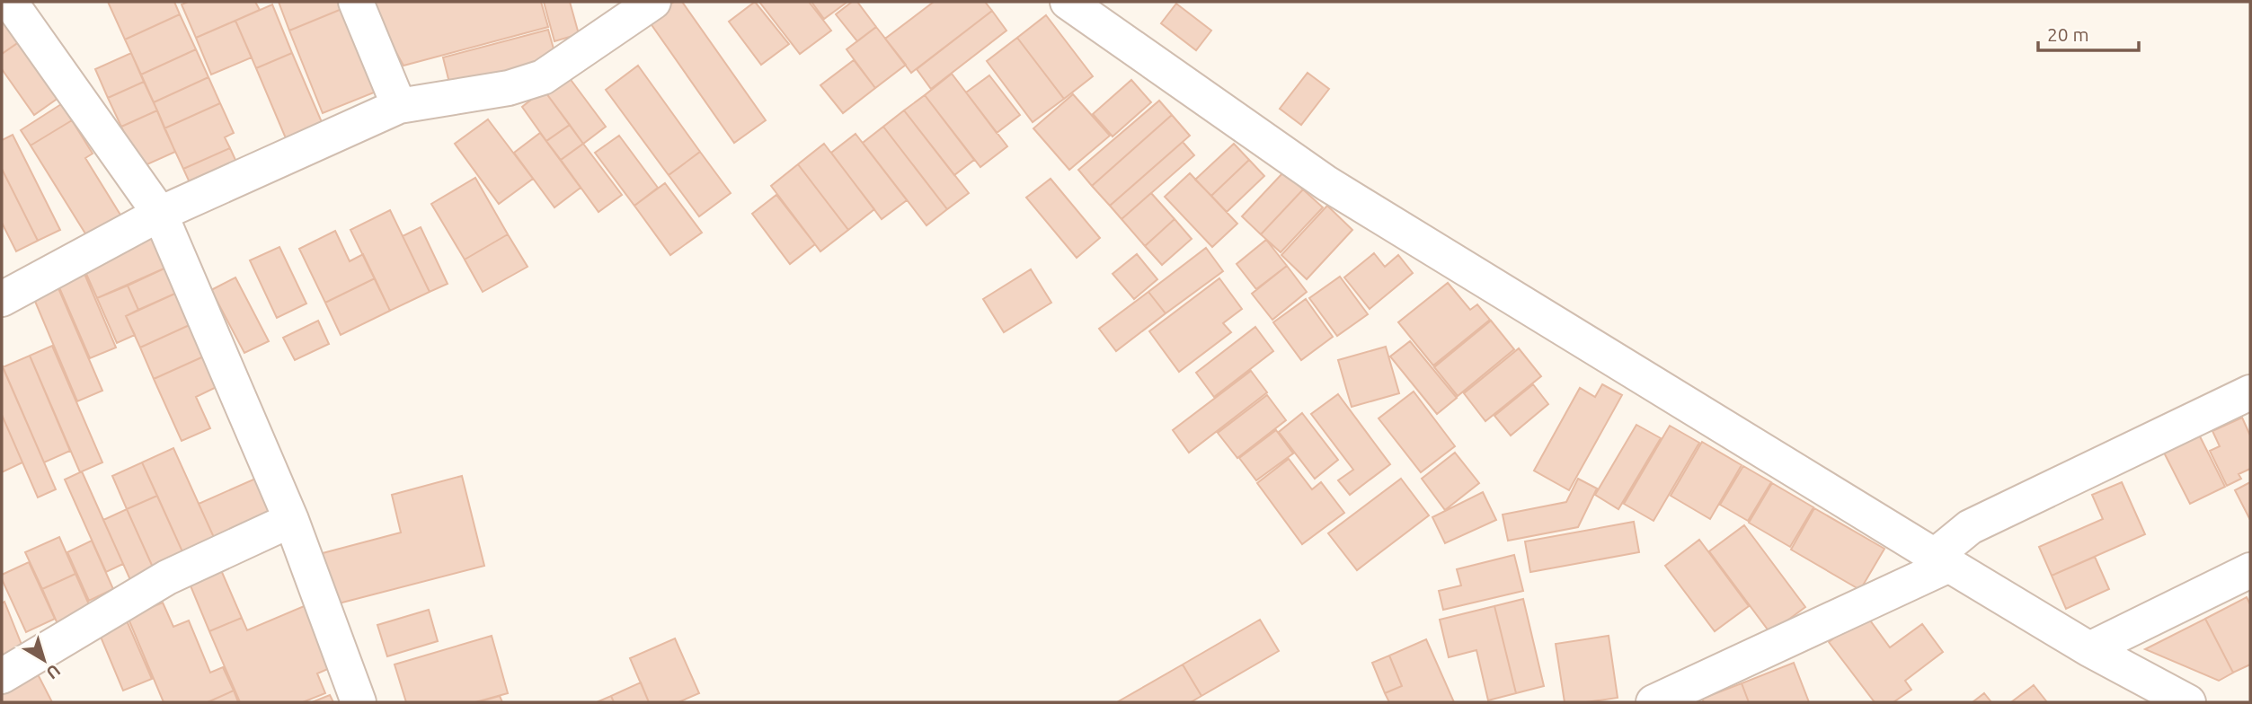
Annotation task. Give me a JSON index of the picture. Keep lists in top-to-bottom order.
{
  "scale_bar": "20 m",
  "north": "bottom right"
}
